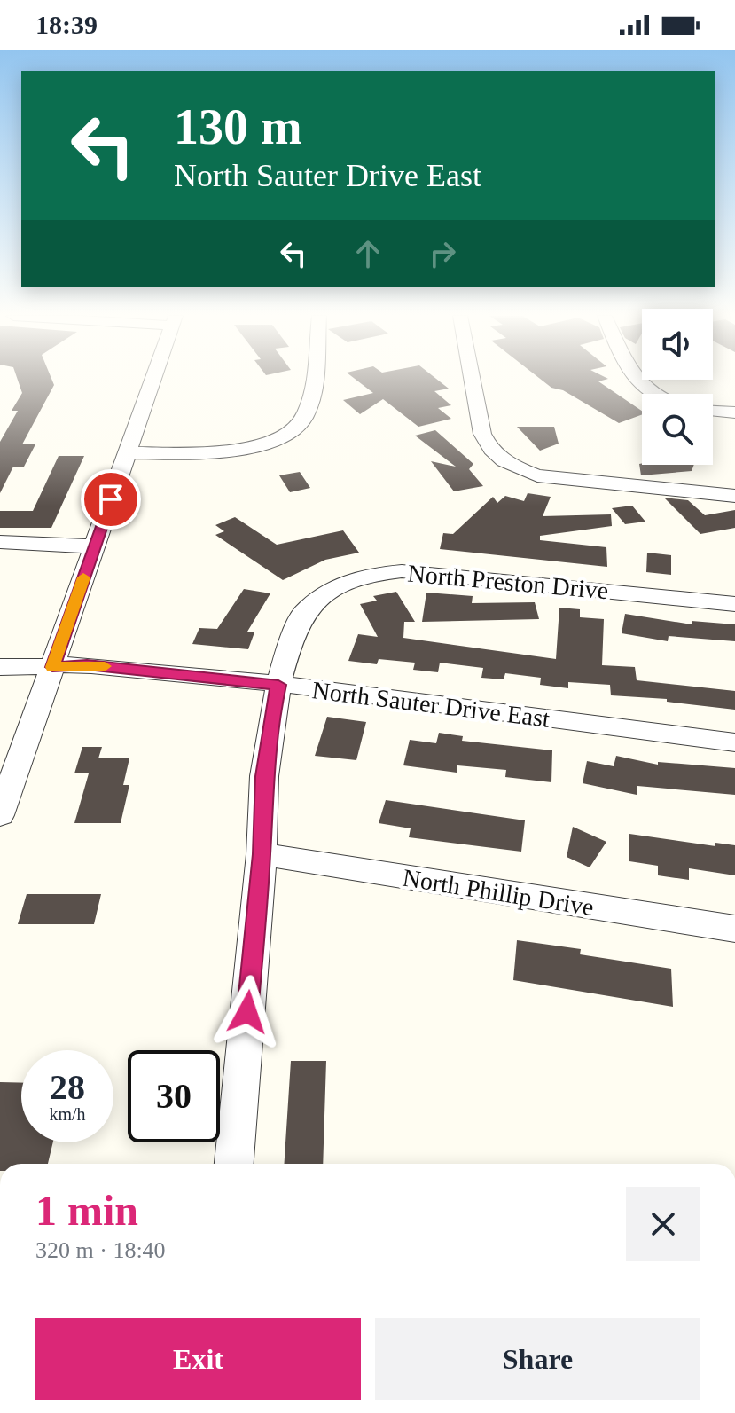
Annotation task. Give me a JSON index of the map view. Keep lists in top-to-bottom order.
{
  "streets": {
    "street": ["North Preston Drive", "North Sauter Drive East", "North Phillip Drive"]
  },
  "crossings": [
    ["North Preston Drive", "North Sauter Drive East"],
    ["North Preston Drive", "North Phillip Drive"]
  ],
  "page": {
    "status": "18:39",
    "turn": ["130 m", "North Sauter Drive East"],
    "speed": "28 km/h",
    "limit": "30",
    "heading": ["1 min", "320 m · 18:40"],
    "buttons": ["Exit", "Share"]
  }
}
